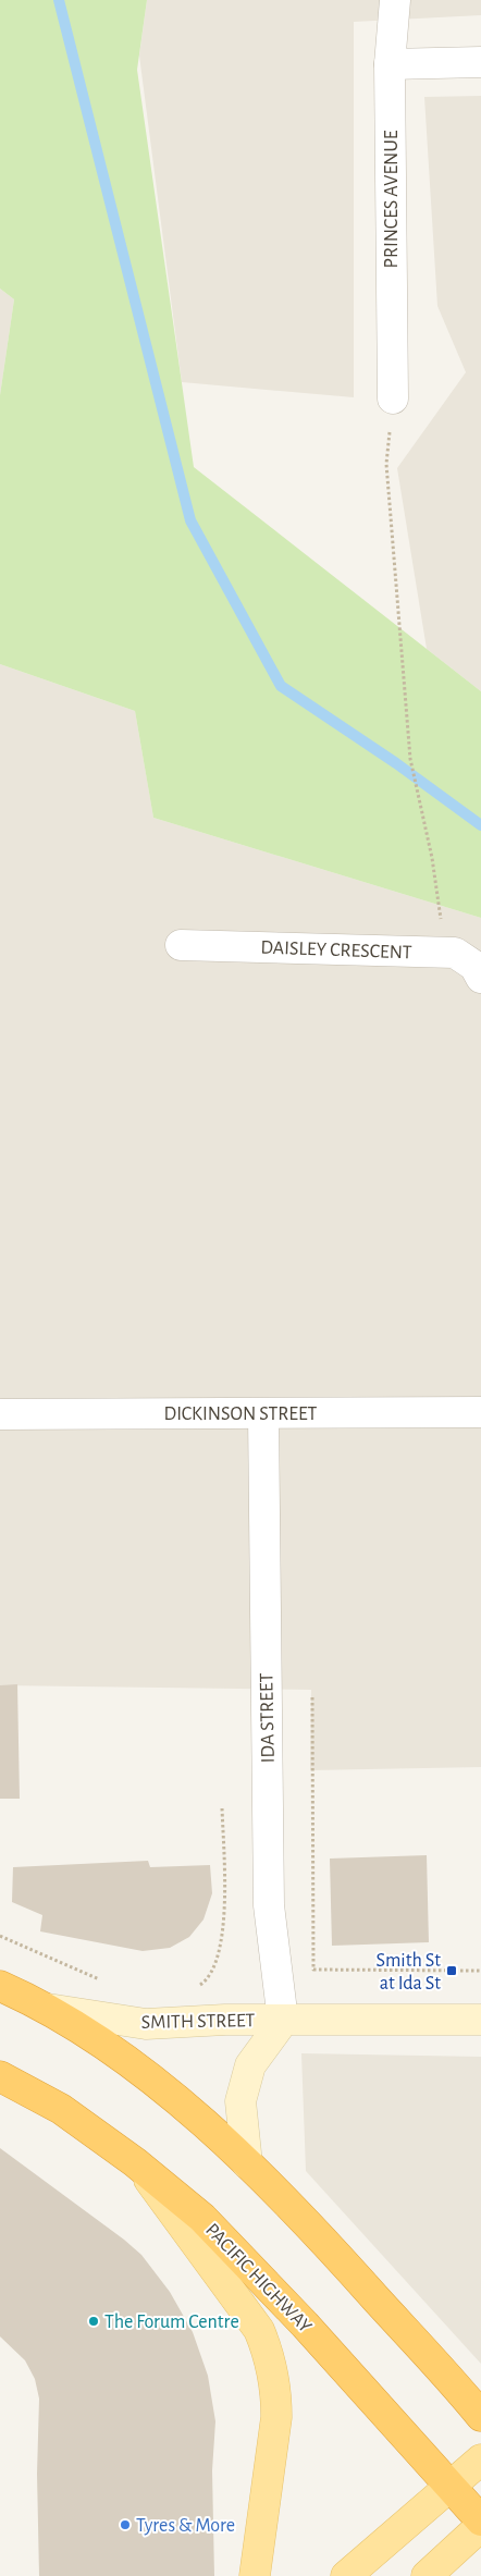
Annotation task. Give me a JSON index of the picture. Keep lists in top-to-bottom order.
{
  "streets": {
    "highway": ["PACIFIC HIGHWAY"],
    "street": [
      "PRINCES AVENUE",
      "DAISLEY CRESCENT",
      "DICKINSON STREET",
      "IDA STREET",
      "SMITH STREET"
    ]
  },
  "crossings": [
    ["DICKINSON STREET", "IDA STREET"],
    ["IDA STREET", "SMITH STREET"]
  ],
  "places": {
    "transit": ["Smith St at Ida St"],
    "other": ["The Forum Centre", "Tyres & More"]
  }
}
